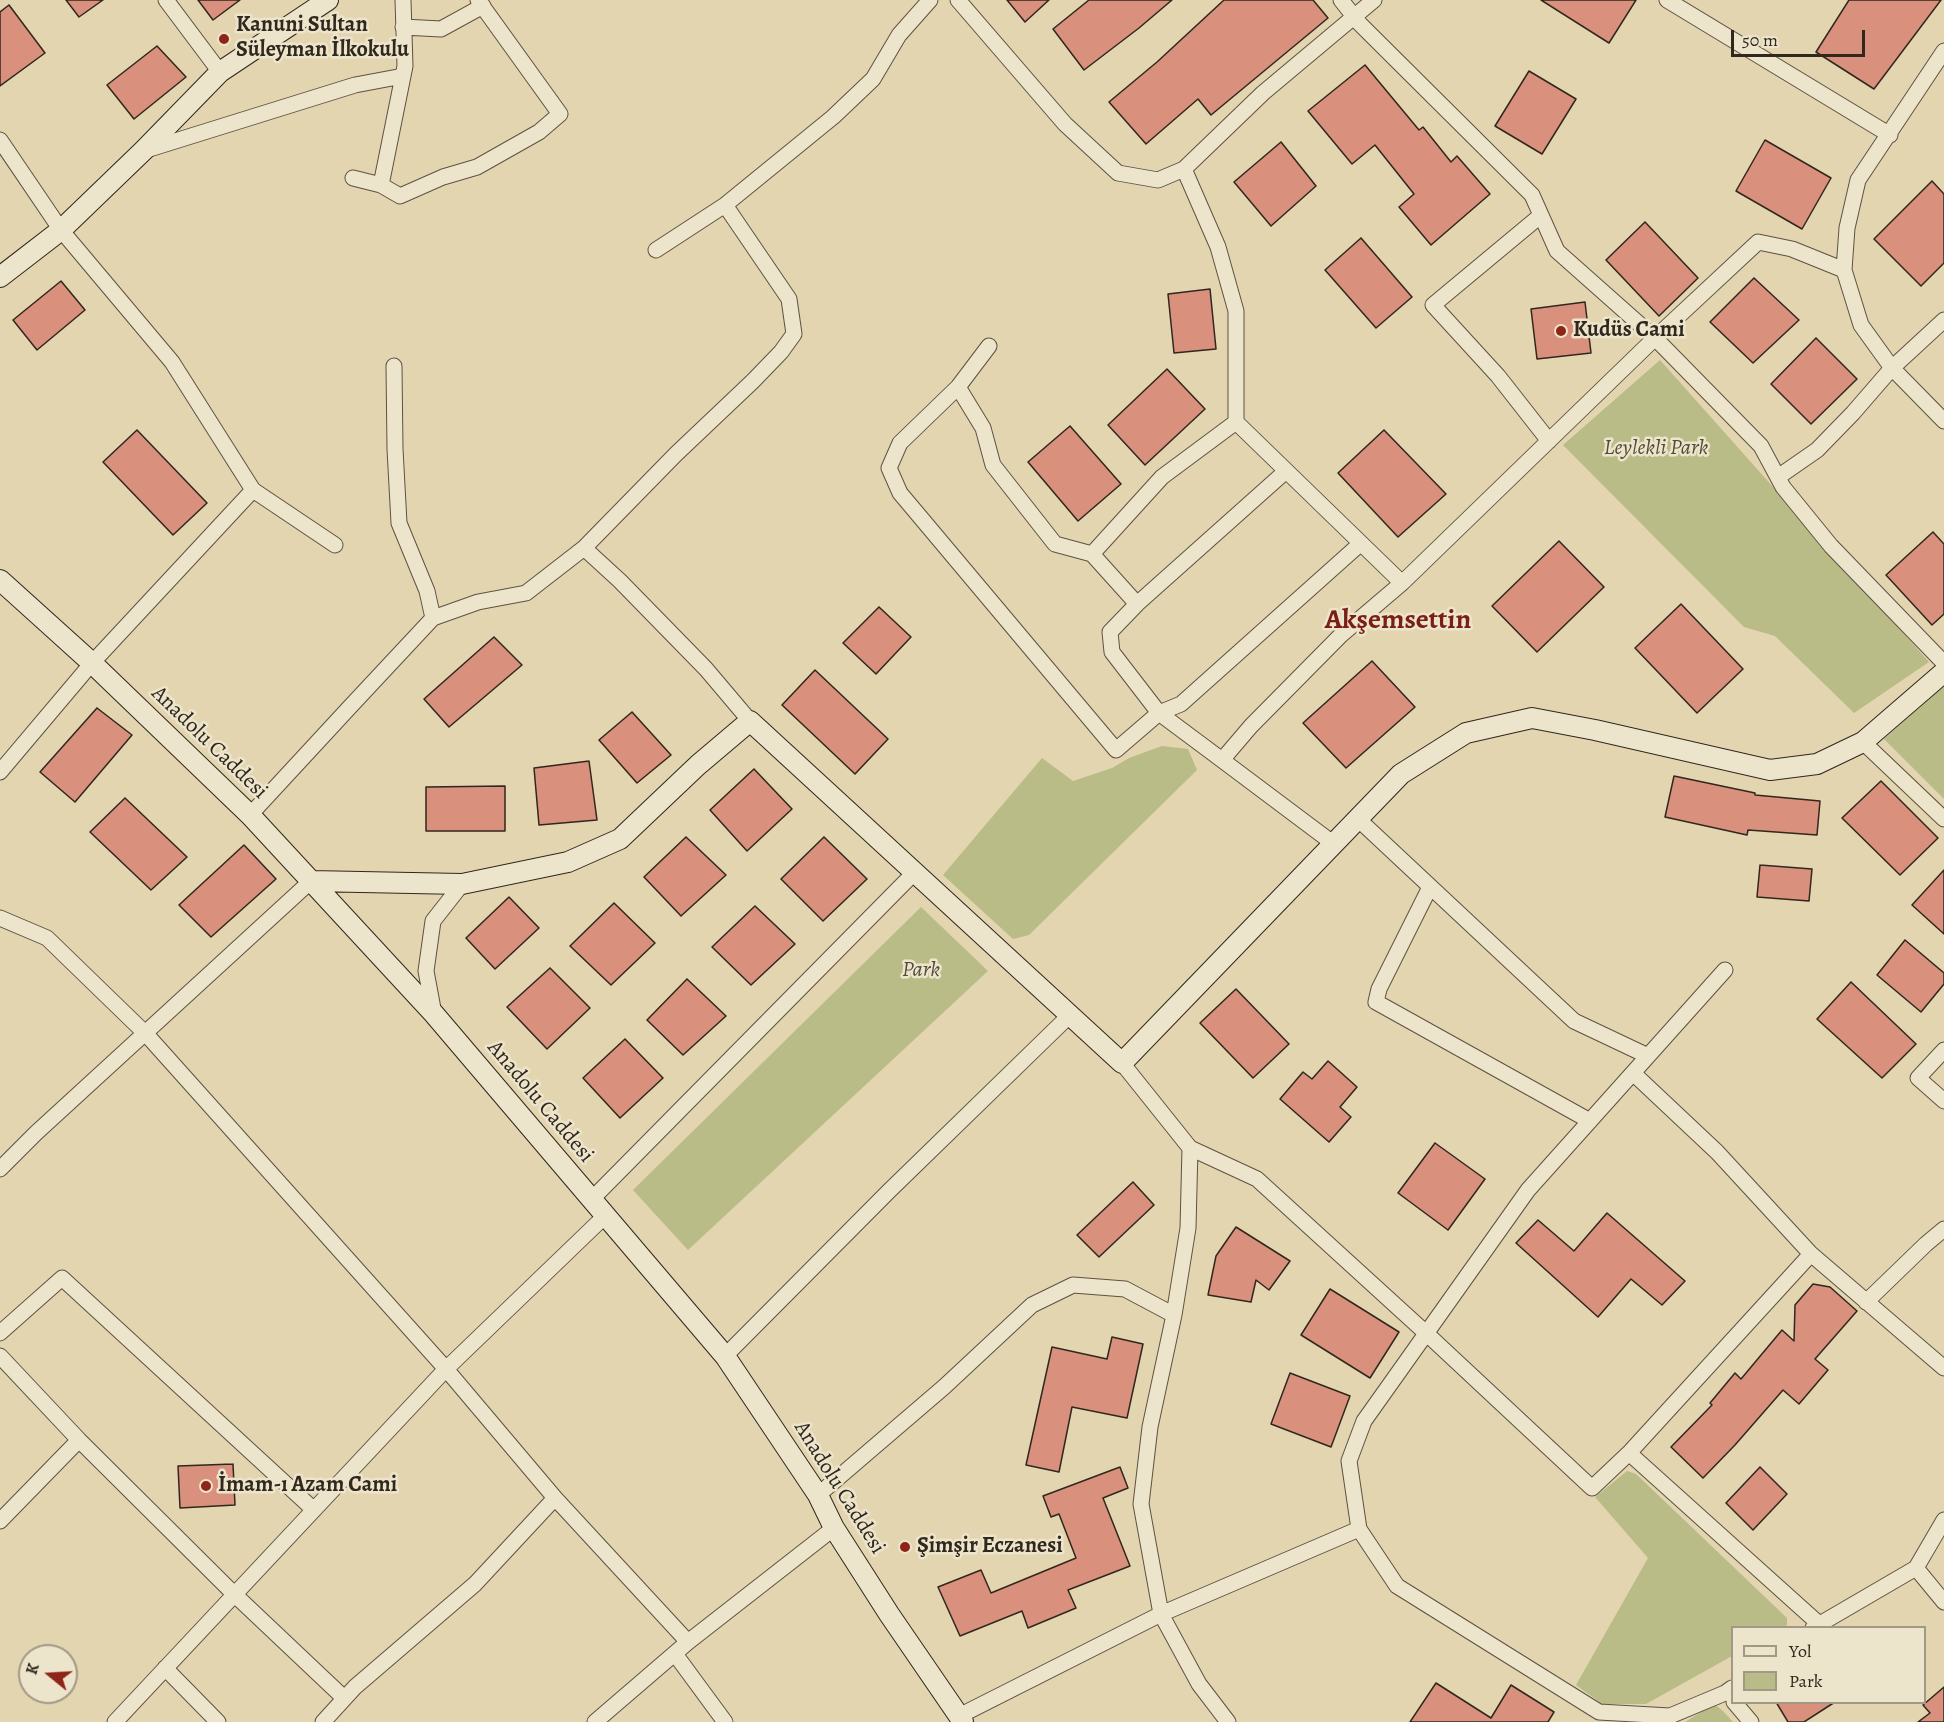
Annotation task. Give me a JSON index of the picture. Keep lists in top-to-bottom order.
{
  "streets": {
    "street": ["Anadolu Caddesi"]
  },
  "districts": ["Akşemsettin"],
  "parks": ["Leylekli Park", "Park"],
  "places": [
    "Kanuni Sultan Süleyman İlkokulu",
    "Kudüs Cami",
    "İmam-ı Azam Cami",
    "Şimşir Eczanesi"
  ],
  "legend": ["Yol", "Park"],
  "scale_bar": "50 m",
  "north": "left"
}
